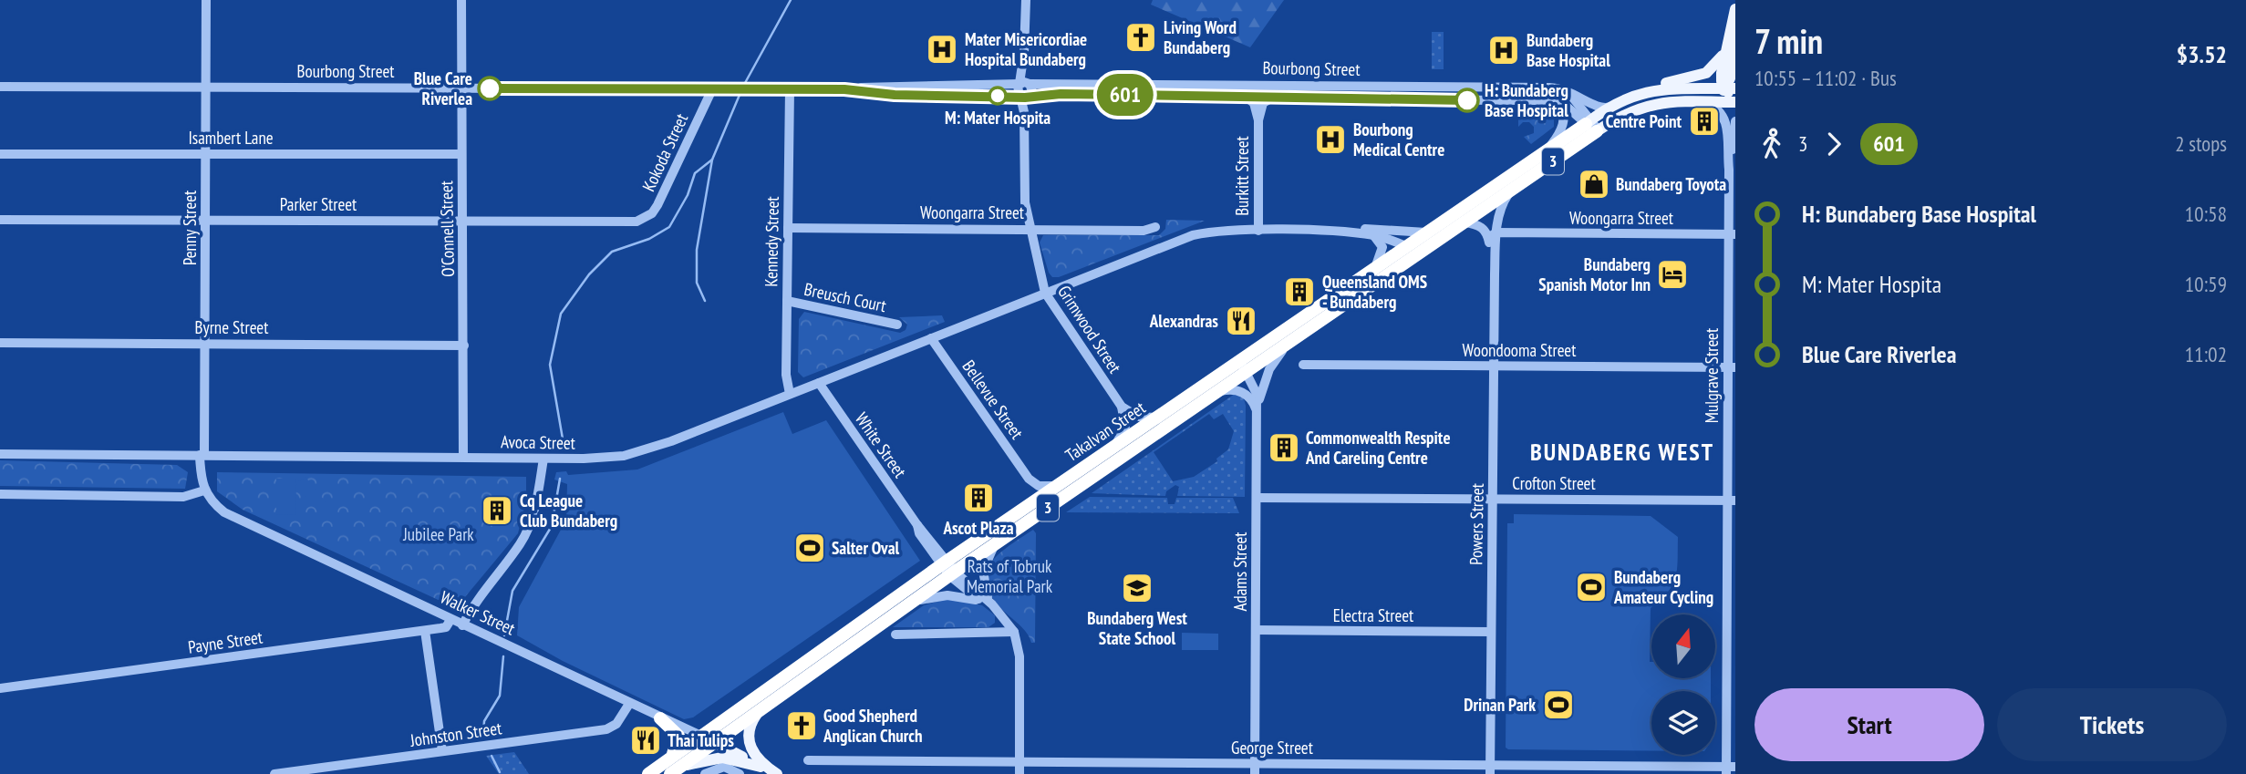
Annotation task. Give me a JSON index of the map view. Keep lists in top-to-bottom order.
{
  "streets": {
    "highway": ["3", "Takalvan Street"],
    "main road": ["Walker Street"],
    "street": [
      "Bourbong Street",
      "Isambert Lane",
      "Kokoda Street",
      "Burkitt Street",
      "Parker Street",
      "Woongarra Street",
      "Penny Street",
      "O'Connell Street",
      "Kennedy Street",
      "Breusch Court",
      "Byrne Street",
      "Grimwood Street",
      "Woondooma Street",
      "Mulgrave Street",
      "Bellevue Street",
      "Avoca Street",
      "White Street",
      "Crofton Street",
      "Powers Street",
      "Adams Street",
      "Electra Street",
      "Payne Street",
      "Johnston Street",
      "George Street"
    ]
  },
  "crossings": [
    ["Bourbong Street", "Kokoda Street"],
    ["Bourbong Street", "Burkitt Street"],
    ["Bourbong Street", "Penny Street"],
    ["Bourbong Street", "O'Connell Street"],
    ["Bourbong Street", "Kennedy Street"],
    ["Bourbong Street", "Grimwood Street"],
    ["Isambert Lane", "Penny Street"],
    ["Isambert Lane", "O'Connell Street"],
    ["Kokoda Street", "Parker Street"],
    ["3", "Mulgrave Street"],
    ["3", "Takalvan Street"],
    ["Parker Street", "Penny Street"],
    ["Parker Street", "O'Connell Street"],
    ["Woongarra Street", "Kennedy Street"],
    ["Woongarra Street", "Grimwood Street"],
    ["Woongarra Street", "Mulgrave Street"],
    ["Woongarra Street", "Powers Street"],
    ["Penny Street", "Byrne Street"],
    ["Penny Street", "Avoca Street"],
    ["O'Connell Street", "Byrne Street"],
    ["O'Connell Street", "Avoca Street"],
    ["Kennedy Street", "Breusch Court"],
    ["Kennedy Street", "Avoca Street"],
    ["Grimwood Street", "Avoca Street"],
    ["Woondooma Street", "Mulgrave Street"],
    ["Woondooma Street", "Powers Street"],
    ["Mulgrave Street", "Crofton Street"],
    ["Mulgrave Street", "George Street"],
    ["Bellevue Street", "Avoca Street"],
    ["Takalvan Street", "White Street"],
    ["Takalvan Street", "Powers Street"],
    ["Takalvan Street", "Adams Street"],
    ["Takalvan Street", "Walker Street"],
    ["Avoca Street", "White Street"],
    ["Crofton Street", "Powers Street"],
    ["Crofton Street", "Adams Street"],
    ["Powers Street", "Electra Street"],
    ["Powers Street", "George Street"],
    ["Adams Street", "Electra Street"],
    ["Adams Street", "George Street"],
    ["Walker Street", "Payne Street"],
    ["Walker Street", "Johnston Street"]
  ],
  "districts": ["BUNDABERG WEST"],
  "parks": ["Jubilee Park", "Rats of Tobruk Memorial Park"],
  "places": {
    "church": ["Living Word Bundaberg", "Good Shepherd Anglican Church"],
    "hospital": ["Mater Misericordiae Hospital Bundaberg", "Bundaberg Base Hospital", "Bourbong Medical Centre"],
    "other": ["Blue Care Riverlea", "M: Mater Hospita", "H: Bundaberg Base Hospital"],
    "building": [
      "Centre Point",
      "Queensland OMS - Bundaberg",
      "Commonwealth Respite And Careling Centre",
      "Ascot Plaza",
      "Cq League Club Bundaberg"
    ],
    "shop": ["Bundaberg Toyota"],
    "hotel": ["Bundaberg Spanish Motor Inn"],
    "restaurant": ["Alexandras", "Thai Tulips"],
    "sports": ["Salter Oval", "Bundaberg Amateur Cycling", "Drinan Park"],
    "school or university": ["Bundaberg West State School"]
  },
  "lines": ["bus line 601"],
  "north": "top",
  "page": {
    "on_map": "601",
    "heading": ["7 min", "10:55 – 11:02 · Bus", "$3.52"],
    "legs": ["3", "601", "2 stops"],
    "list": [
      {
        "name": "H: Bundaberg Base Hospital",
        "value": "10:58"
      },
      {
        "name": "M: Mater Hospita",
        "value": "10:59"
      },
      {
        "name": "Blue Care Riverlea",
        "value": "11:02"
      }
    ],
    "buttons": ["Start", "Tickets"]
  }
}
